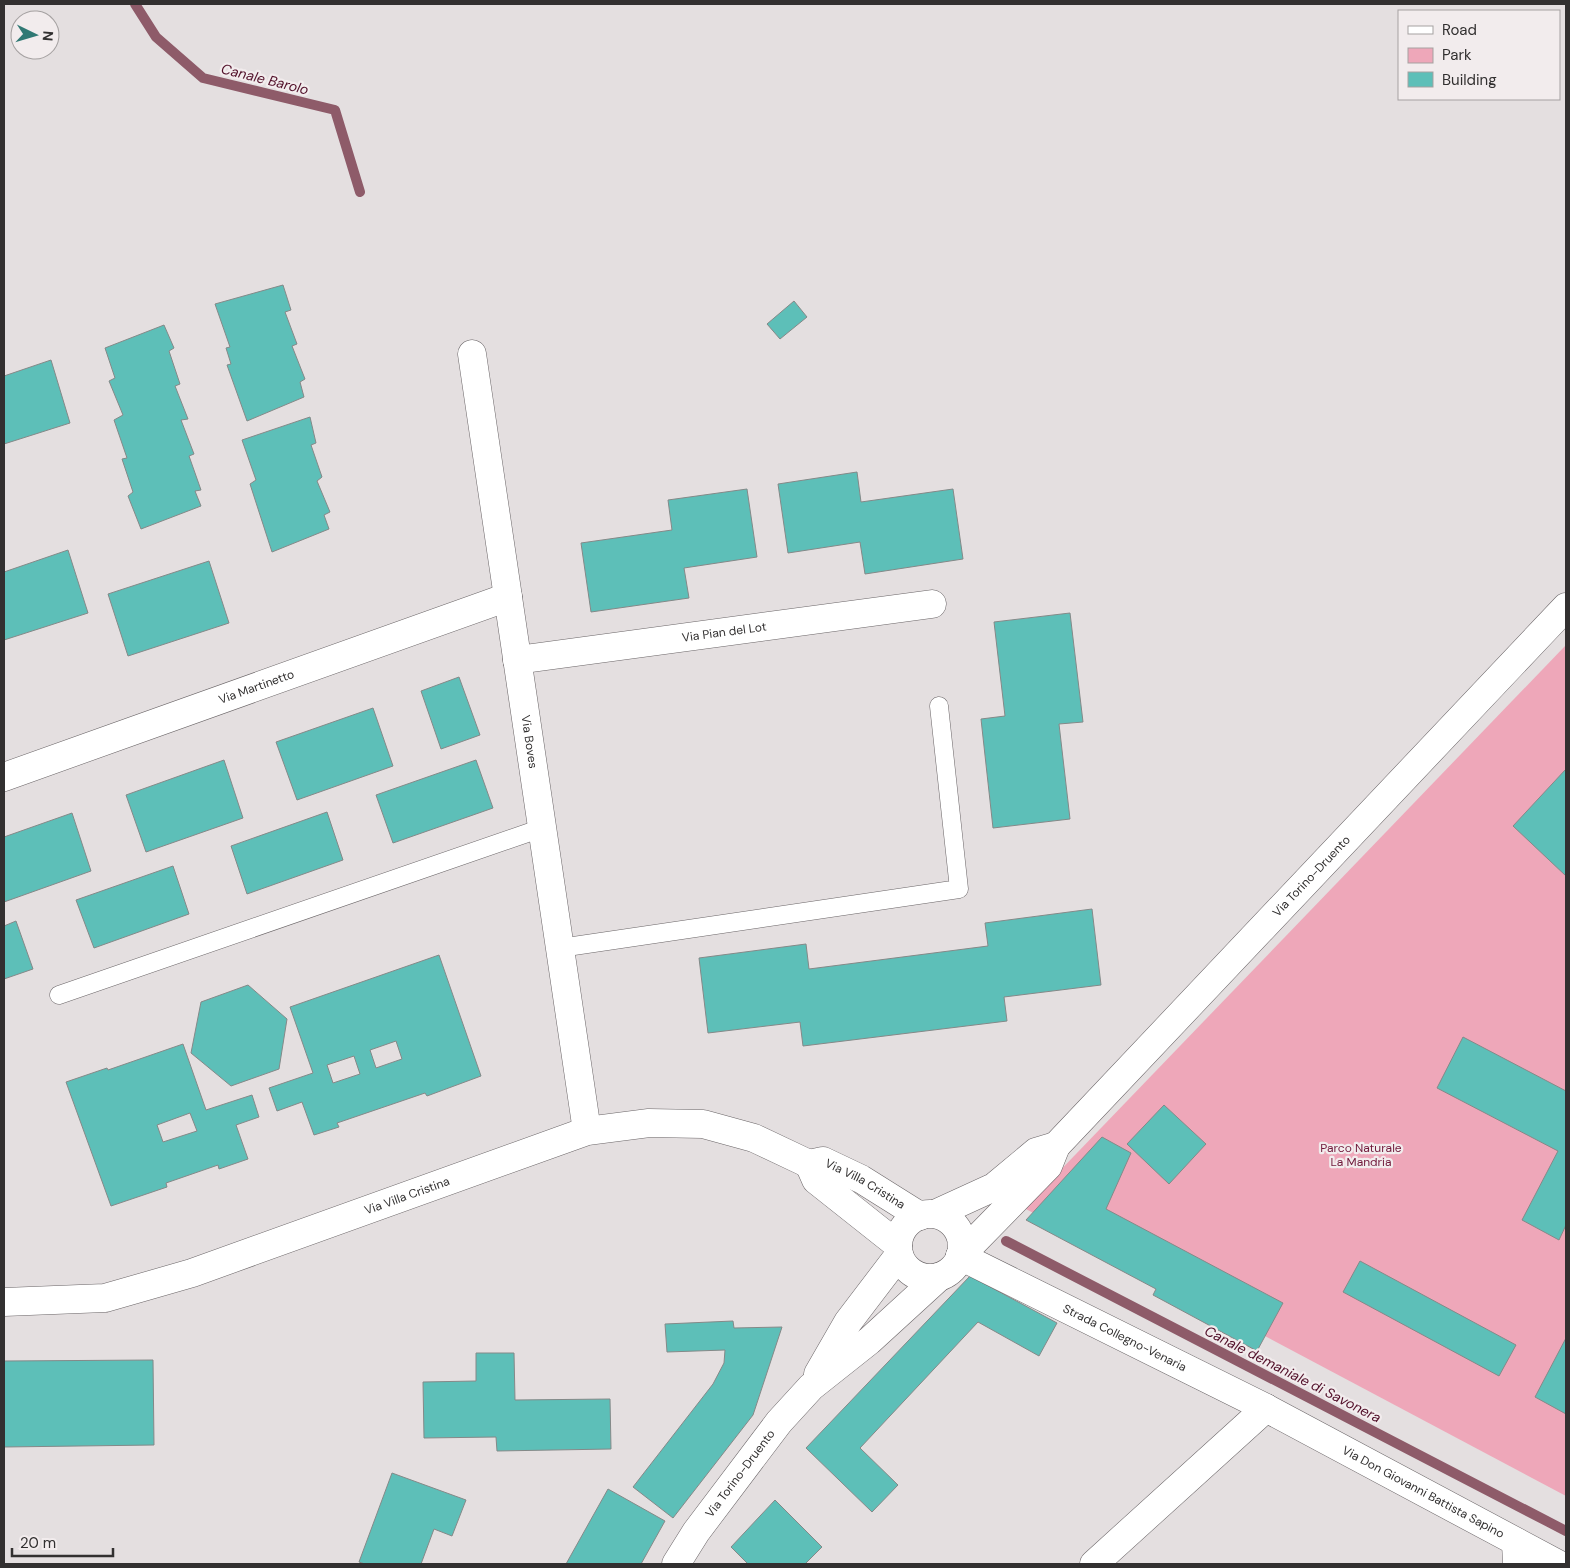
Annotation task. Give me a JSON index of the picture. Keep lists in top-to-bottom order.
{
  "streets": {
    "street": [
      "Via Pian del Lot",
      "Via Martinetto",
      "Via Boves",
      "Via Torino-Druento",
      "Via Villa Cristina",
      "Strada Collegno-Venaria",
      "Via Don Giovanni Battista Sapino"
    ]
  },
  "crossings": [
    ["Via Pian del Lot", "Via Boves"],
    ["Via Martinetto", "Via Boves"],
    ["Via Boves", "Via Villa Cristina"],
    ["Via Torino-Druento", "Via Villa Cristina"],
    ["Via Torino-Druento", "Strada Collegno-Venaria"],
    ["Via Villa Cristina", "Strada Collegno-Venaria"],
    ["Strada Collegno-Venaria", "Via Don Giovanni Battista Sapino"]
  ],
  "water": ["Canale Barolo", "Canale demaniale di Savonera"],
  "parks": ["Parco Naturale La Mandria"],
  "legend": ["Road", "Park", "Building"],
  "scale_bar": "20 m",
  "north": "right"
}
